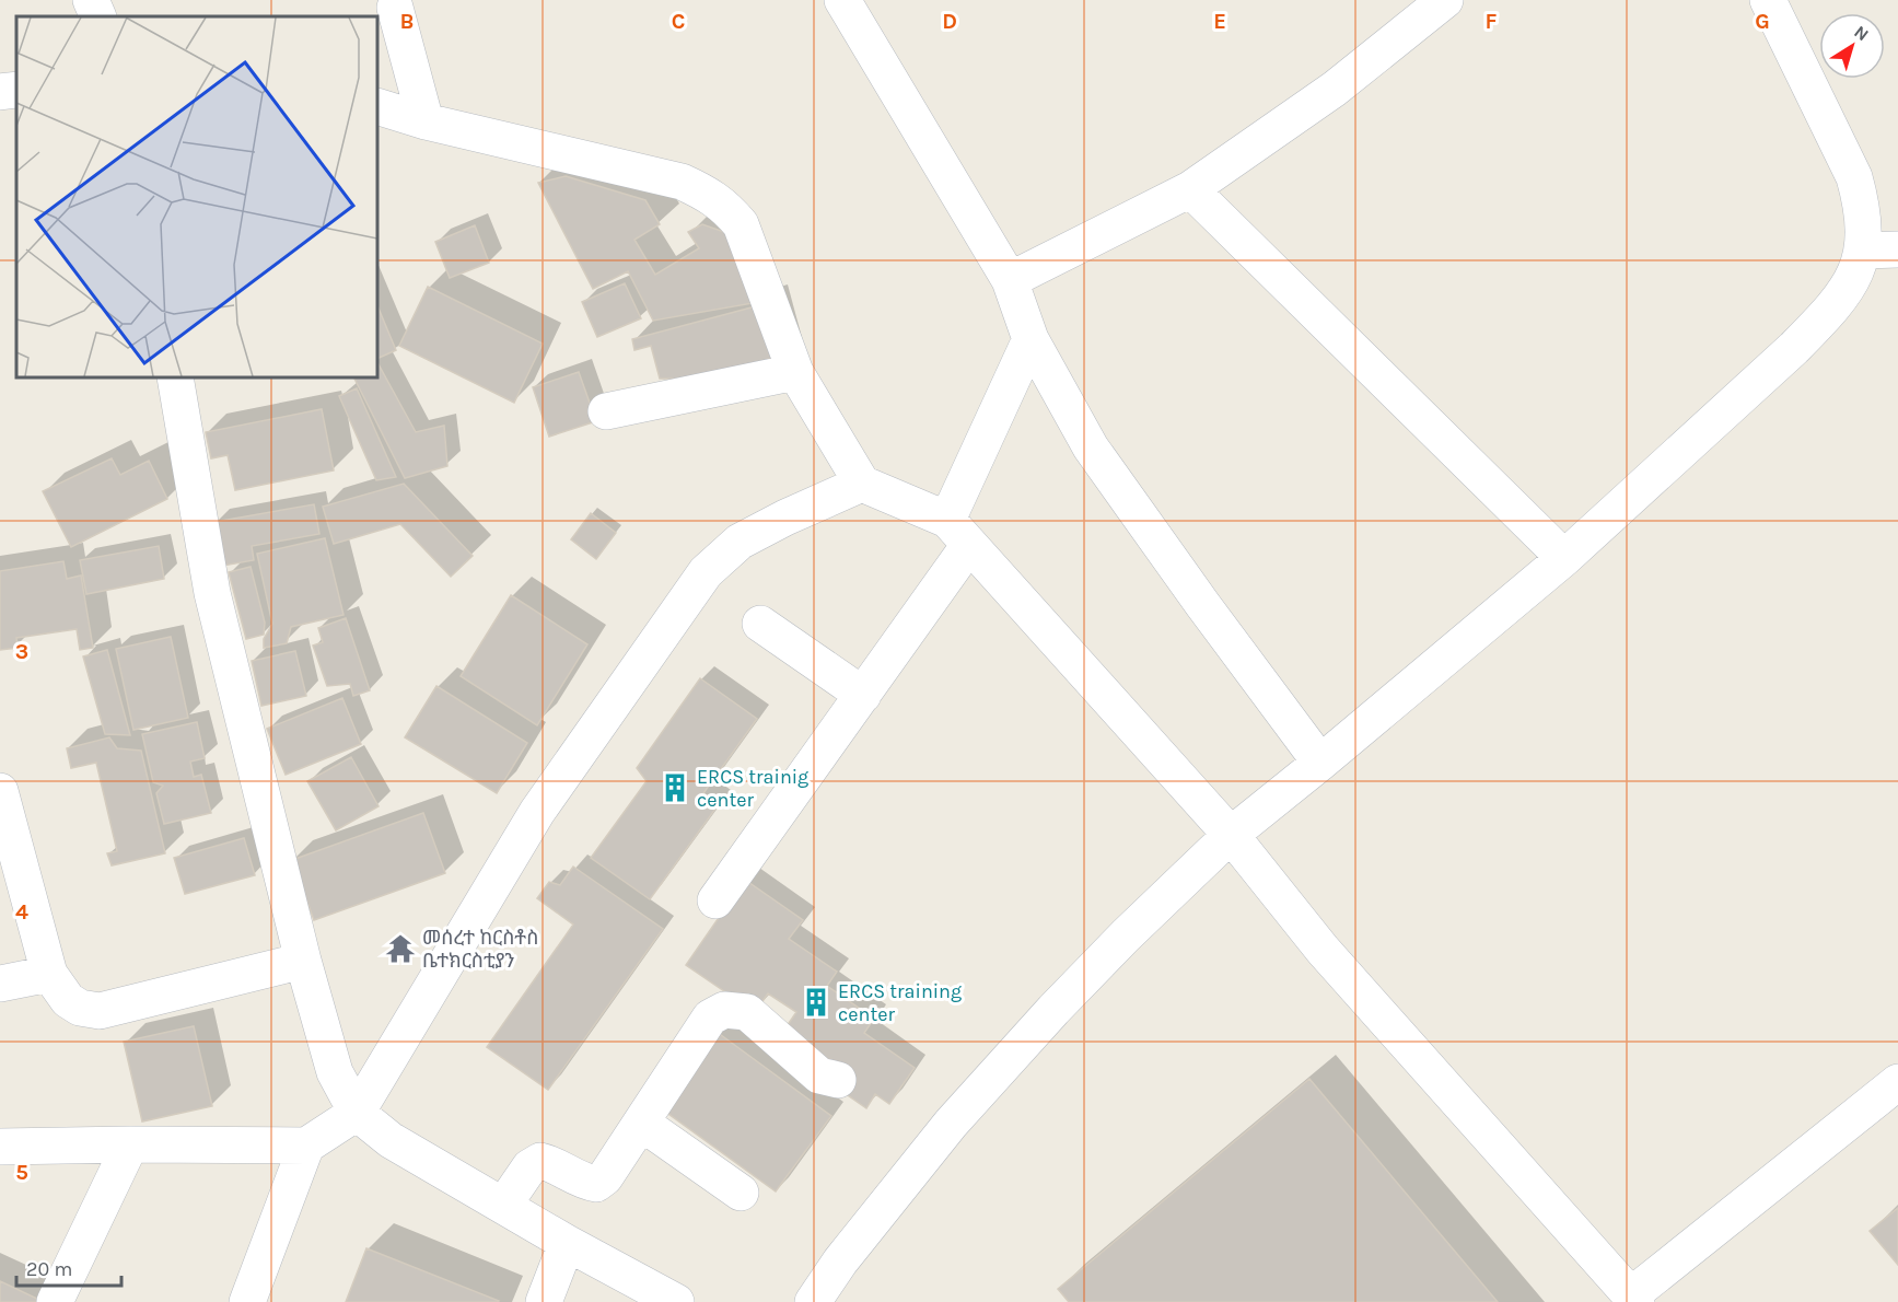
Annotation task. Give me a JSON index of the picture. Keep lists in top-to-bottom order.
{
  "places": {
    "building": ["ERCS trainig center", "ERCS training center"],
    "temple": ["መሰረተ ከርስቶስ ቤተክርስቲያን"]
  },
  "scale_bar": "20 m",
  "north": "top right",
  "grid": {
    "columns": [
      "B",
      "C",
      "D",
      "E",
      "F",
      "G"
    ],
    "rows": ["3", "4", "5"]
  }
}
